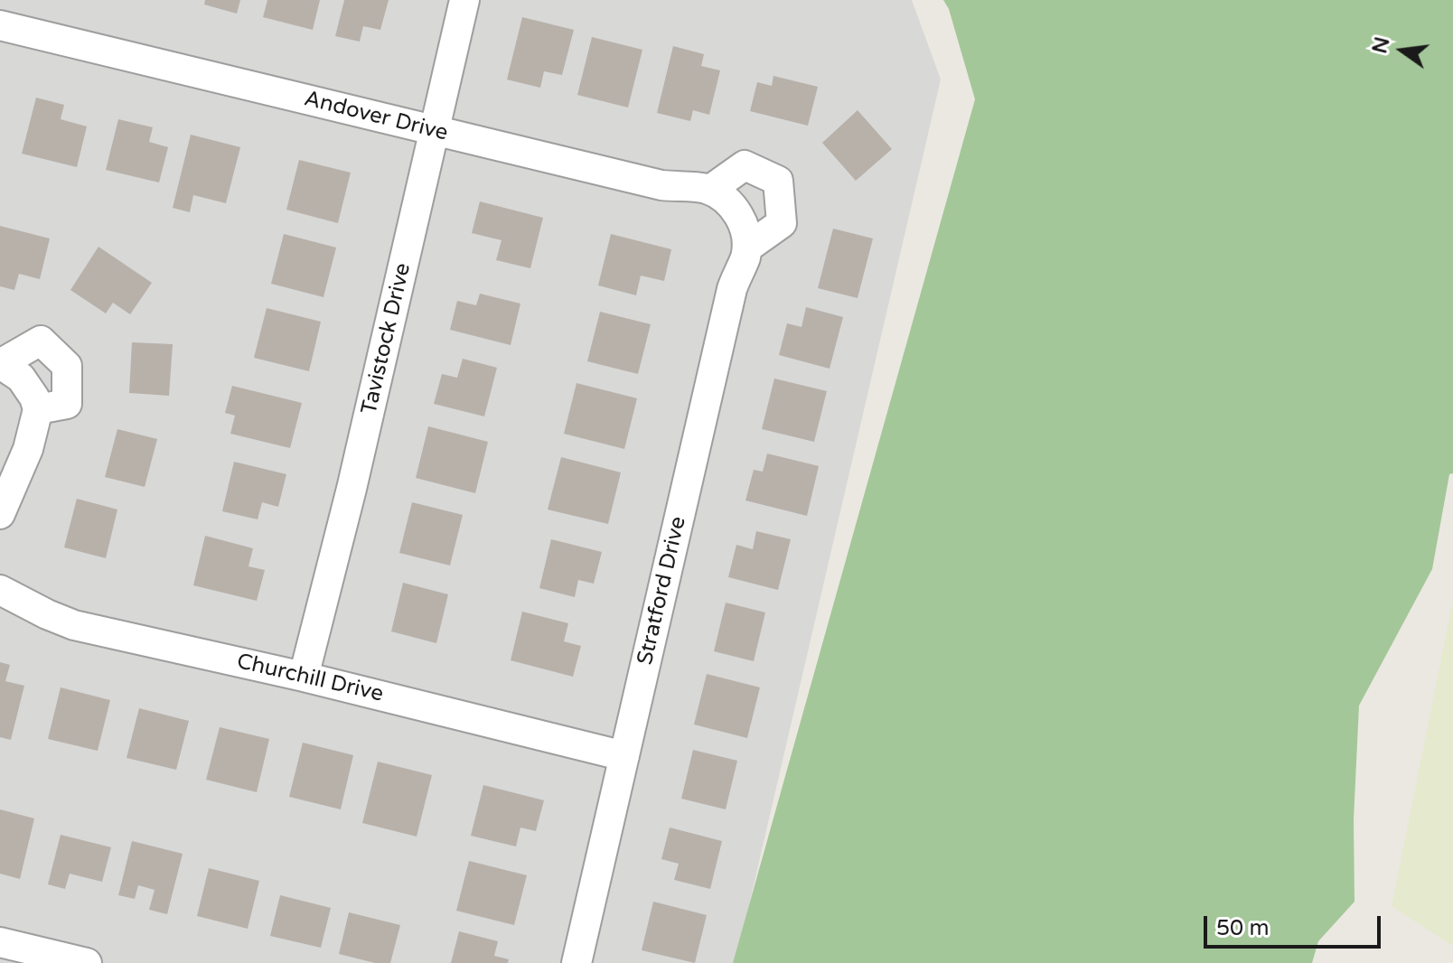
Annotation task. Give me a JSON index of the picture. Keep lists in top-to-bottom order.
{
  "streets": {
    "street": [
      "Andover Drive",
      "Tavistock Drive",
      "Stratford Drive",
      "Churchill Drive"
    ]
  },
  "crossings": [
    ["Andover Drive", "Tavistock Drive"],
    ["Tavistock Drive", "Churchill Drive"],
    ["Stratford Drive", "Churchill Drive"]
  ],
  "scale_bar": "50 m",
  "north": "left"
}
